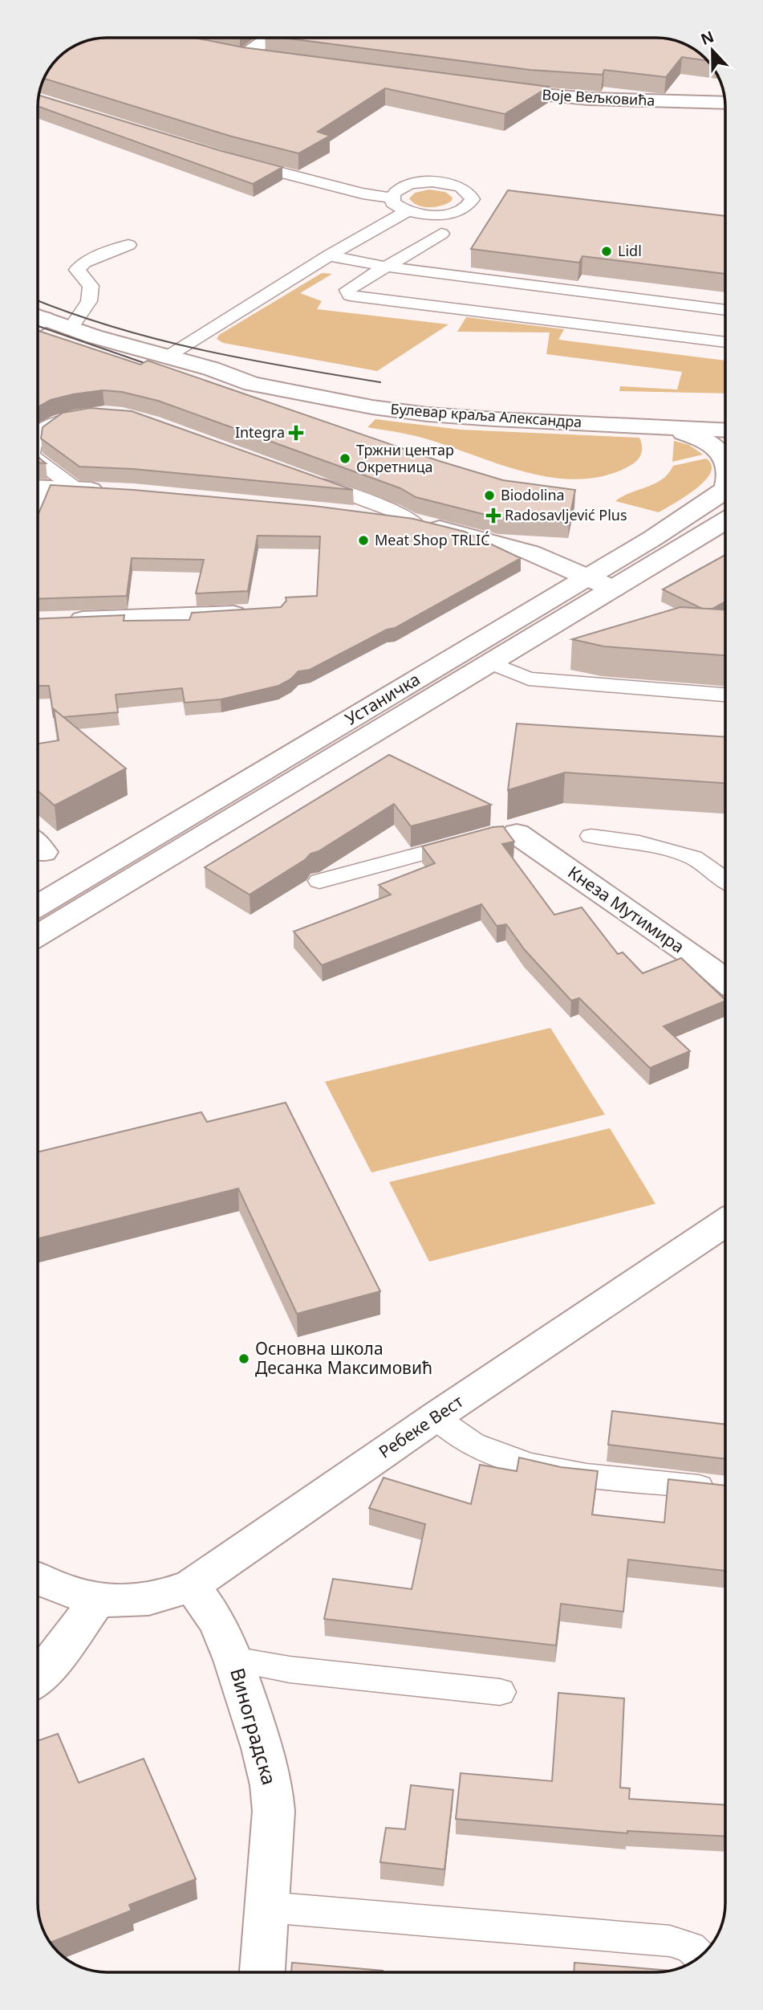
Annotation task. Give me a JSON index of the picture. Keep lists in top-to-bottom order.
{
  "streets": {
    "main road": [
      "Воје Вељковића",
      "Булевар краља Александра",
      "Устаничка",
      "Кнеза Мутимира",
      "Ребеке Вест",
      "Виноградска"
    ]
  },
  "crossings": [
    ["Ребеке Вест", "Виноградска"]
  ],
  "places": {
    "other": [
      "Lidl",
      "Тржни центар Окретница",
      "Biodolina",
      "Meat Shop TRLIĆ",
      "Основна школа Десанка Максимовић"
    ],
    "health": ["Integra", "Radosavljević Plus"]
  },
  "north": "top"
}
